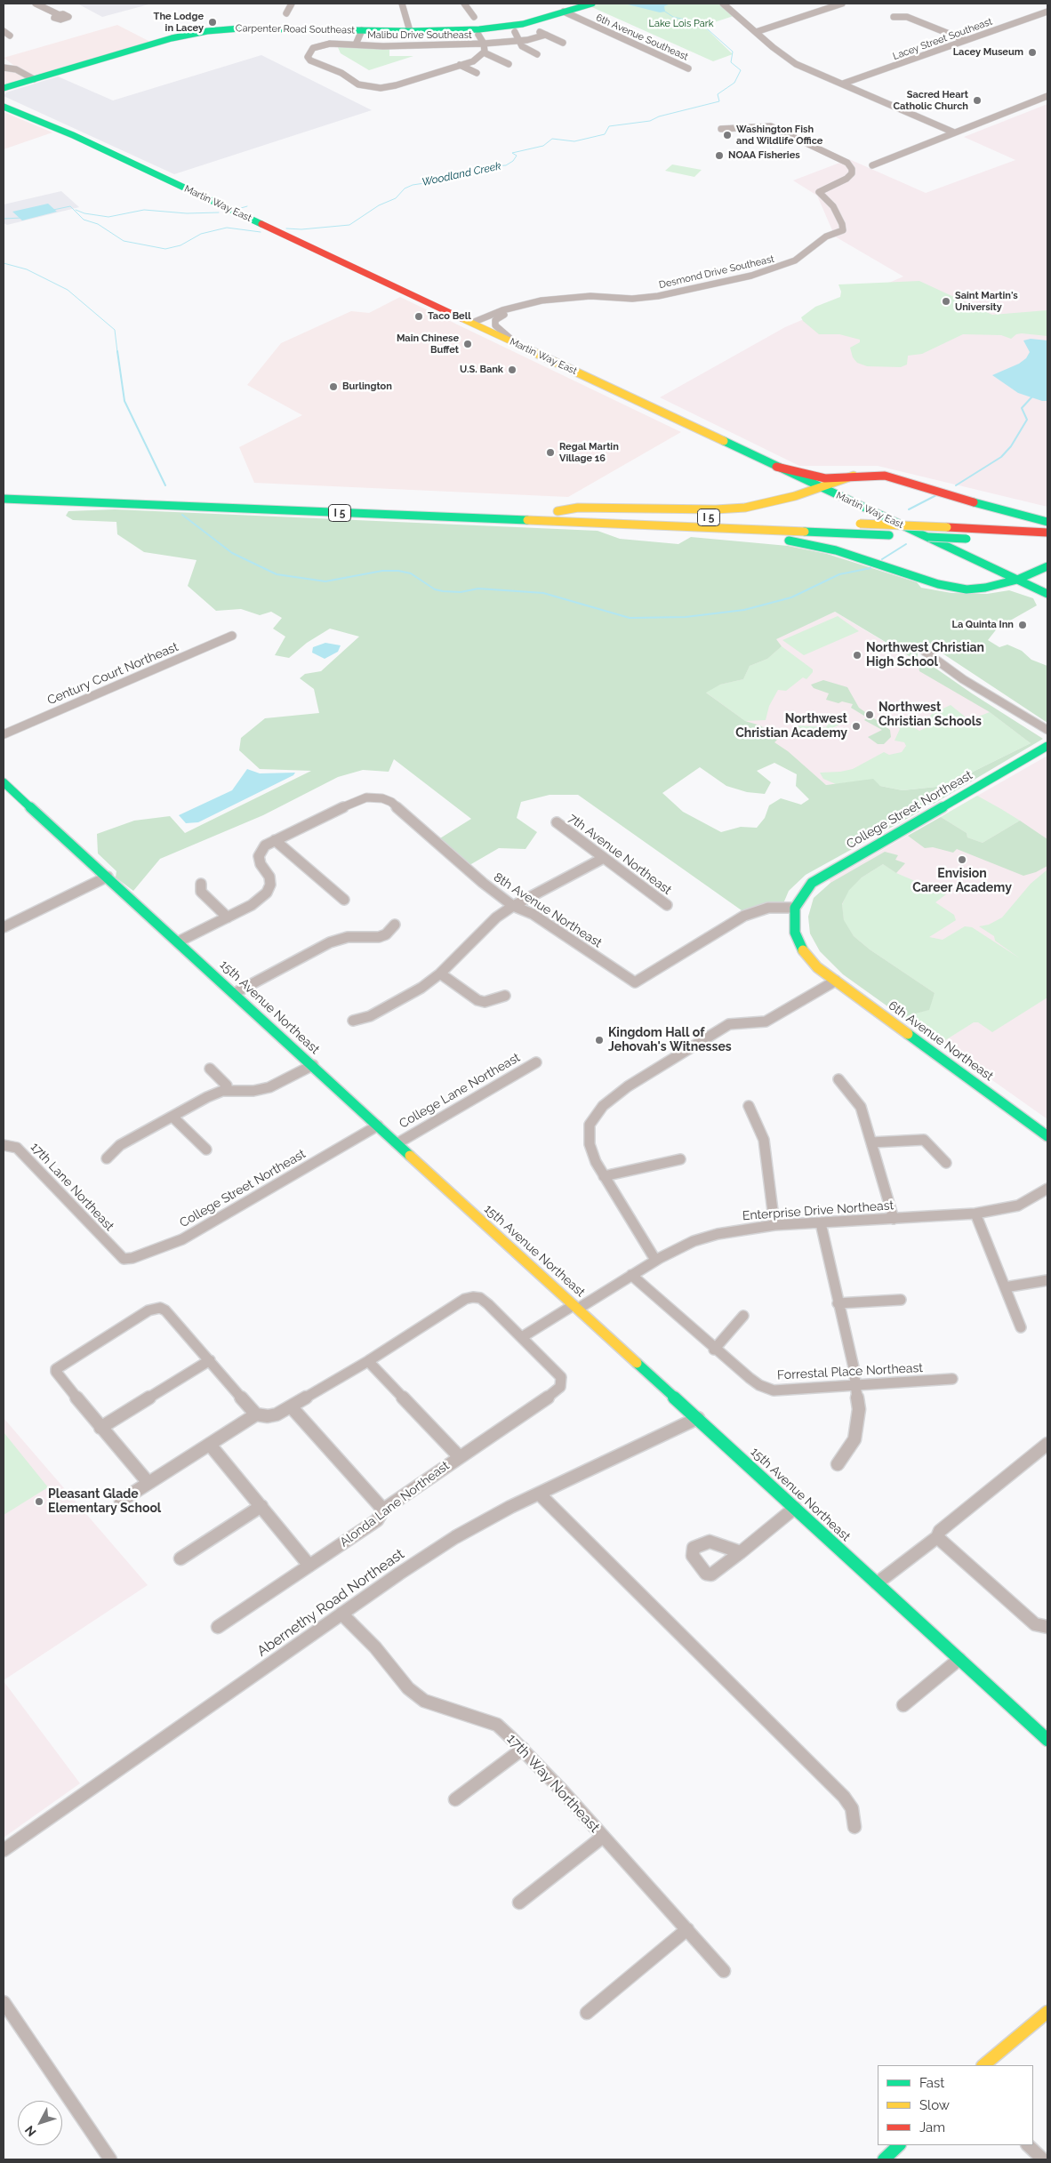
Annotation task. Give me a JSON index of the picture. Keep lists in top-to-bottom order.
{
  "streets": {
    "main road": [
      "Carpenter Road Southeast",
      "Martin Way East",
      "I 5",
      "College Street Northeast",
      "15th Avenue Northeast",
      "6th Avenue Northeast"
    ],
    "street": [
      "Malibu Drive Southeast",
      "6th Avenue Southeast",
      "Lacey Street Southeast",
      "Desmond Drive Southeast",
      "Century Court Northeast",
      "7th Avenue Northeast",
      "8th Avenue Northeast",
      "College Lane Northeast",
      "17th Lane Northeast",
      "Enterprise Drive Northeast",
      "Forrestal Place Northeast",
      "Alonda Lane Northeast",
      "Abernethy Road Northeast",
      "17th Way Northeast"
    ]
  },
  "crossings": [
    ["Carpenter Road Southeast", "Malibu Drive Southeast"],
    ["Carpenter Road Southeast", "6th Avenue Southeast"],
    ["Martin Way East", "Desmond Drive Southeast"],
    ["College Street Northeast", "8th Avenue Northeast"],
    ["College Street Northeast", "15th Avenue Northeast"],
    ["College Street Northeast", "6th Avenue Northeast"],
    ["College Street Northeast", "17th Lane Northeast"],
    ["8th Avenue Northeast", "6th Avenue Northeast"],
    ["15th Avenue Northeast", "College Lane Northeast"],
    ["15th Avenue Northeast", "Enterprise Drive Northeast"],
    ["15th Avenue Northeast", "Abernethy Road Northeast"],
    ["Enterprise Drive Northeast", "Forrestal Place Northeast"],
    ["Abernethy Road Northeast", "17th Way Northeast"]
  ],
  "water": ["Woodland Creek"],
  "parks": ["Lake Lois Park"],
  "places": [
    "The Lodge in Lacey",
    "Lacey Museum",
    "Sacred Heart Catholic Church",
    "Washington Fish and Wildlife Office",
    "NOAA Fisheries",
    "Saint Martin's University",
    "Taco Bell",
    "Main Chinese Buffet",
    "U.S. Bank",
    "Burlington",
    "Regal Martin Village 16",
    "La Quinta Inn",
    "Northwest Christian High School",
    "Northwest Christian Schools",
    "Northwest Christian Academy",
    "Envision Career Academy",
    "Kingdom Hall of Jehovah's Witnesses",
    "Pleasant Glade Elementary School"
  ],
  "legend": ["Fast", "Slow", "Jam"],
  "north": "bottom left"
}
